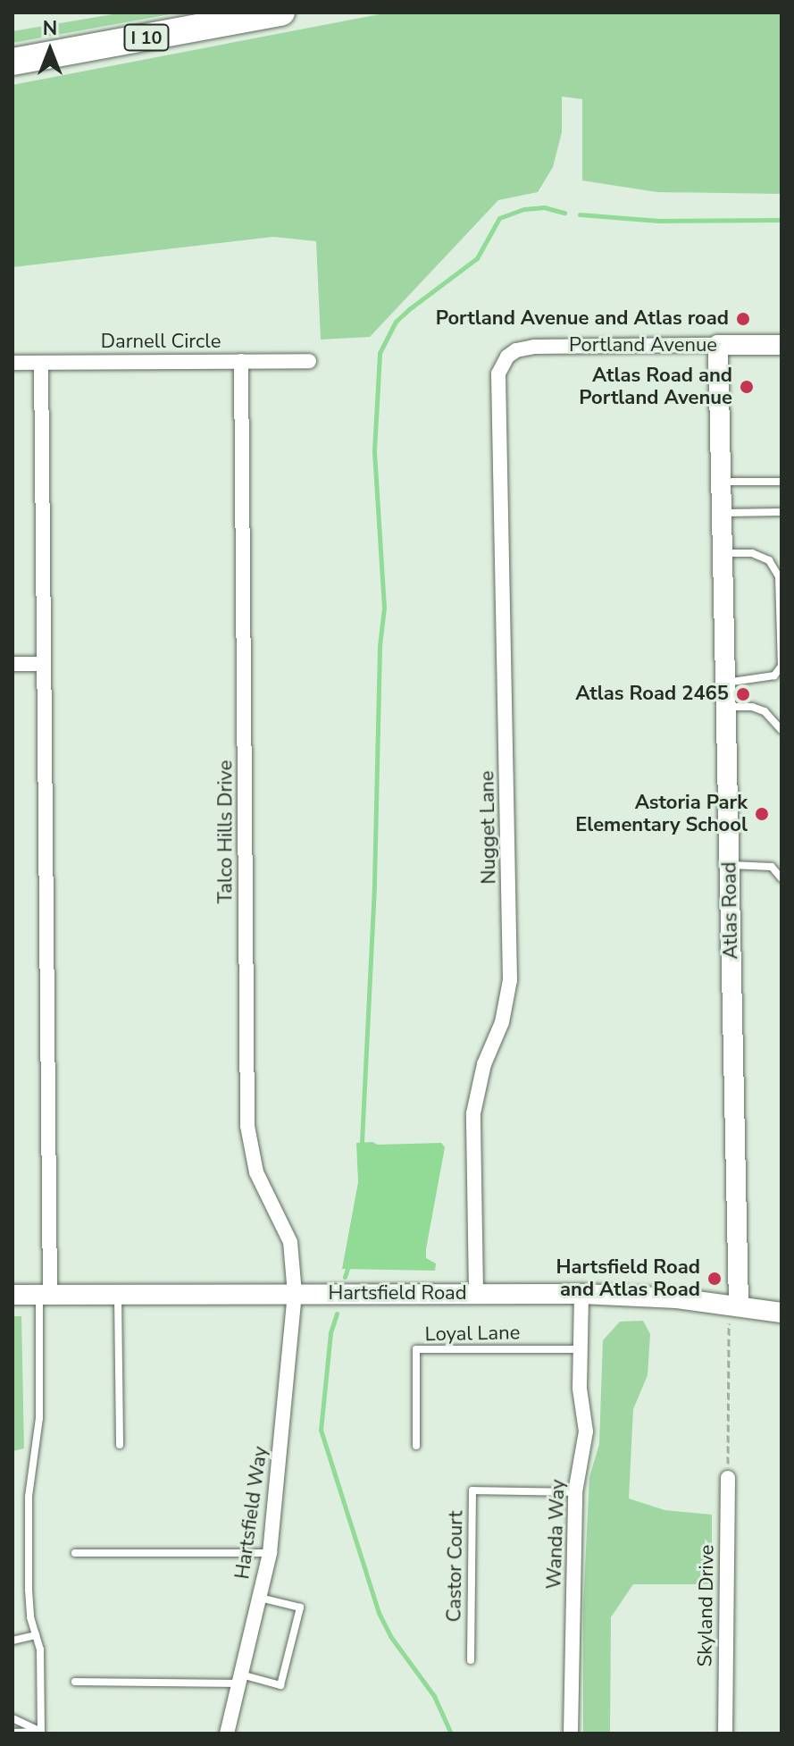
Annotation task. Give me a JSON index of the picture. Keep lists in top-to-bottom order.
{
  "streets": {
    "highway": ["I 10"],
    "street": [
      "Darnell Circle",
      "Portland Avenue",
      "Nugget Lane",
      "Talco Hills Drive",
      "Atlas Road",
      "Hartsfield Road",
      "Hartsfield Way",
      "Wanda Way",
      "Skyland Drive"
    ],
    "lane": ["Loyal Lane", "Castor Court"]
  },
  "crossings": [
    ["Darnell Circle", "Talco Hills Drive"],
    ["Portland Avenue", "Nugget Lane"],
    ["Portland Avenue", "Atlas Road"],
    ["Nugget Lane", "Hartsfield Road"],
    ["Talco Hills Drive", "Hartsfield Road"],
    ["Talco Hills Drive", "Hartsfield Way"],
    ["Atlas Road", "Hartsfield Road"],
    ["Hartsfield Road", "Hartsfield Way"],
    ["Hartsfield Road", "Wanda Way"],
    ["Loyal Lane", "Wanda Way"],
    ["Wanda Way", "Castor Court"]
  ],
  "places": [
    "Portland Avenue and Atlas road",
    "Atlas Road and Portland Avenue",
    "Atlas Road 2465",
    "Astoria Park Elementary School",
    "Hartsfield Road and Atlas Road"
  ],
  "north": "top"
}
